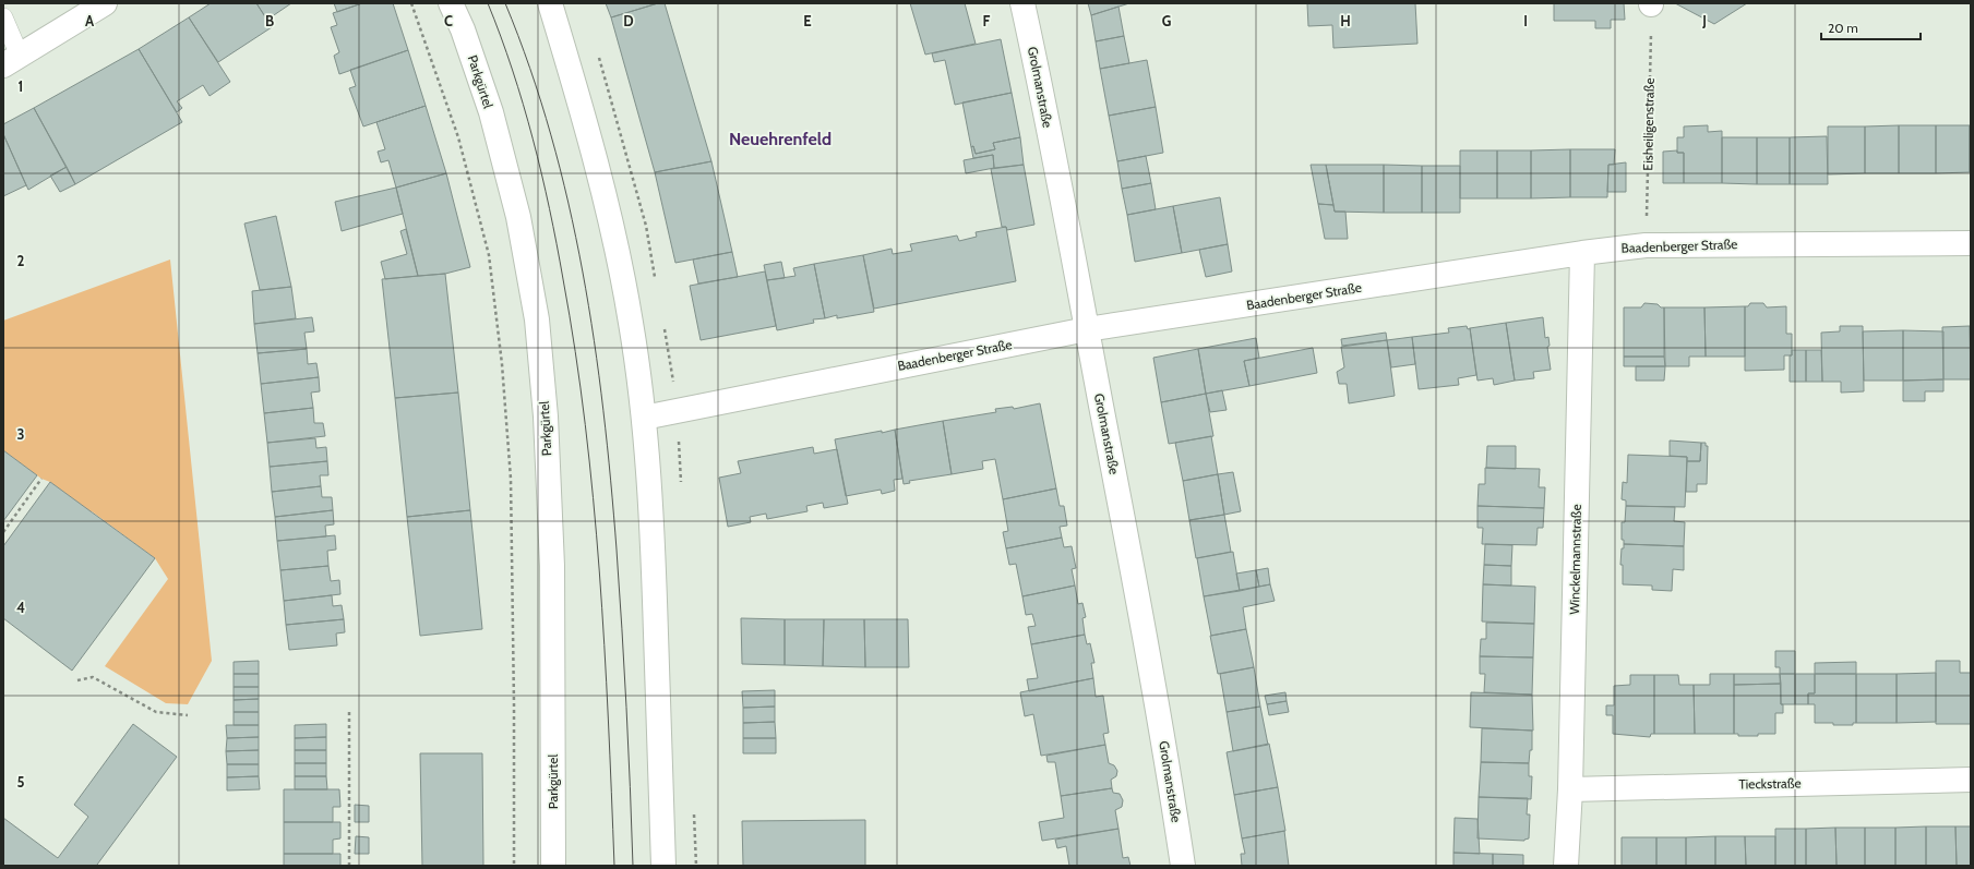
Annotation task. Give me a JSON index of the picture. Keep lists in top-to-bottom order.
{
  "streets": {
    "street": [
      "Parkgürtel",
      "Grolmanstraße",
      "Baadenberger Straße",
      "Winckelmannstraße",
      "Tieckstraße"
    ],
    "path": ["Eisheiligenstraße"]
  },
  "crossings": [
    ["Grolmanstraße", "Baadenberger Straße"],
    ["Eisheiligenstraße", "Baadenberger Straße"],
    ["Baadenberger Straße", "Winckelmannstraße"],
    ["Winckelmannstraße", "Tieckstraße"]
  ],
  "districts": ["Neuehrenfeld"],
  "scale_bar": "20 m",
  "grid": {
    "columns": [
      "A",
      "B",
      "C",
      "D",
      "E",
      "F",
      "G",
      "H",
      "I",
      "J"
    ],
    "rows": [
      "1",
      "2",
      "3",
      "4",
      "5"
    ]
  }
}
